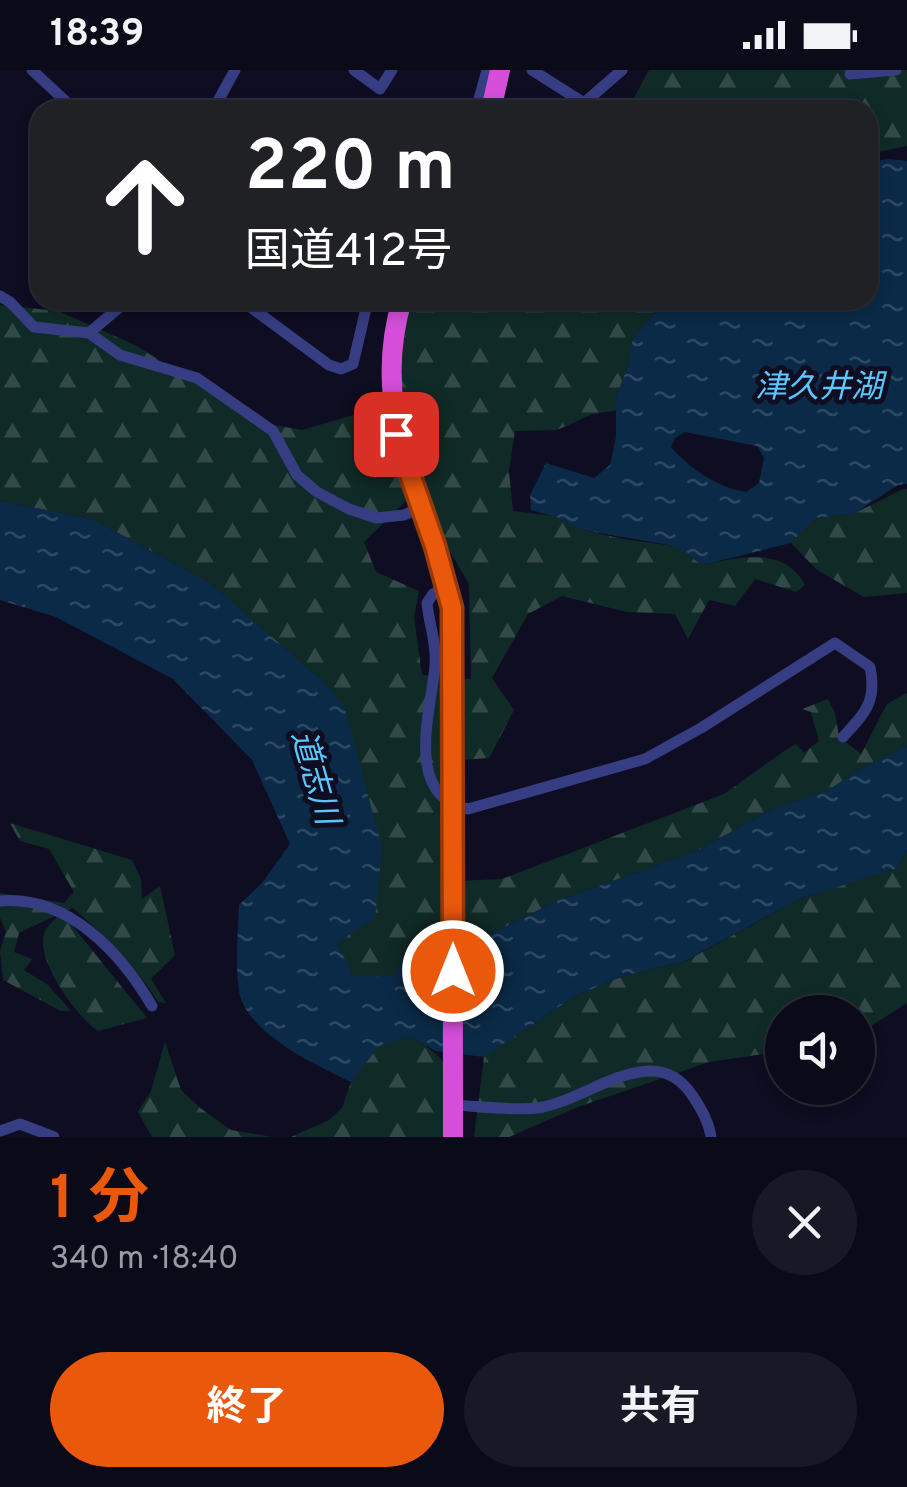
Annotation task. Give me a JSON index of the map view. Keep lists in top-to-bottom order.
{
  "water": ["津久井湖", "道志川"],
  "page": {
    "status": "18:39",
    "turn": ["220 m", "国道412号"],
    "heading": ["1 分", "340 m · 18:40"],
    "buttons": ["終了", "共有"]
  }
}
